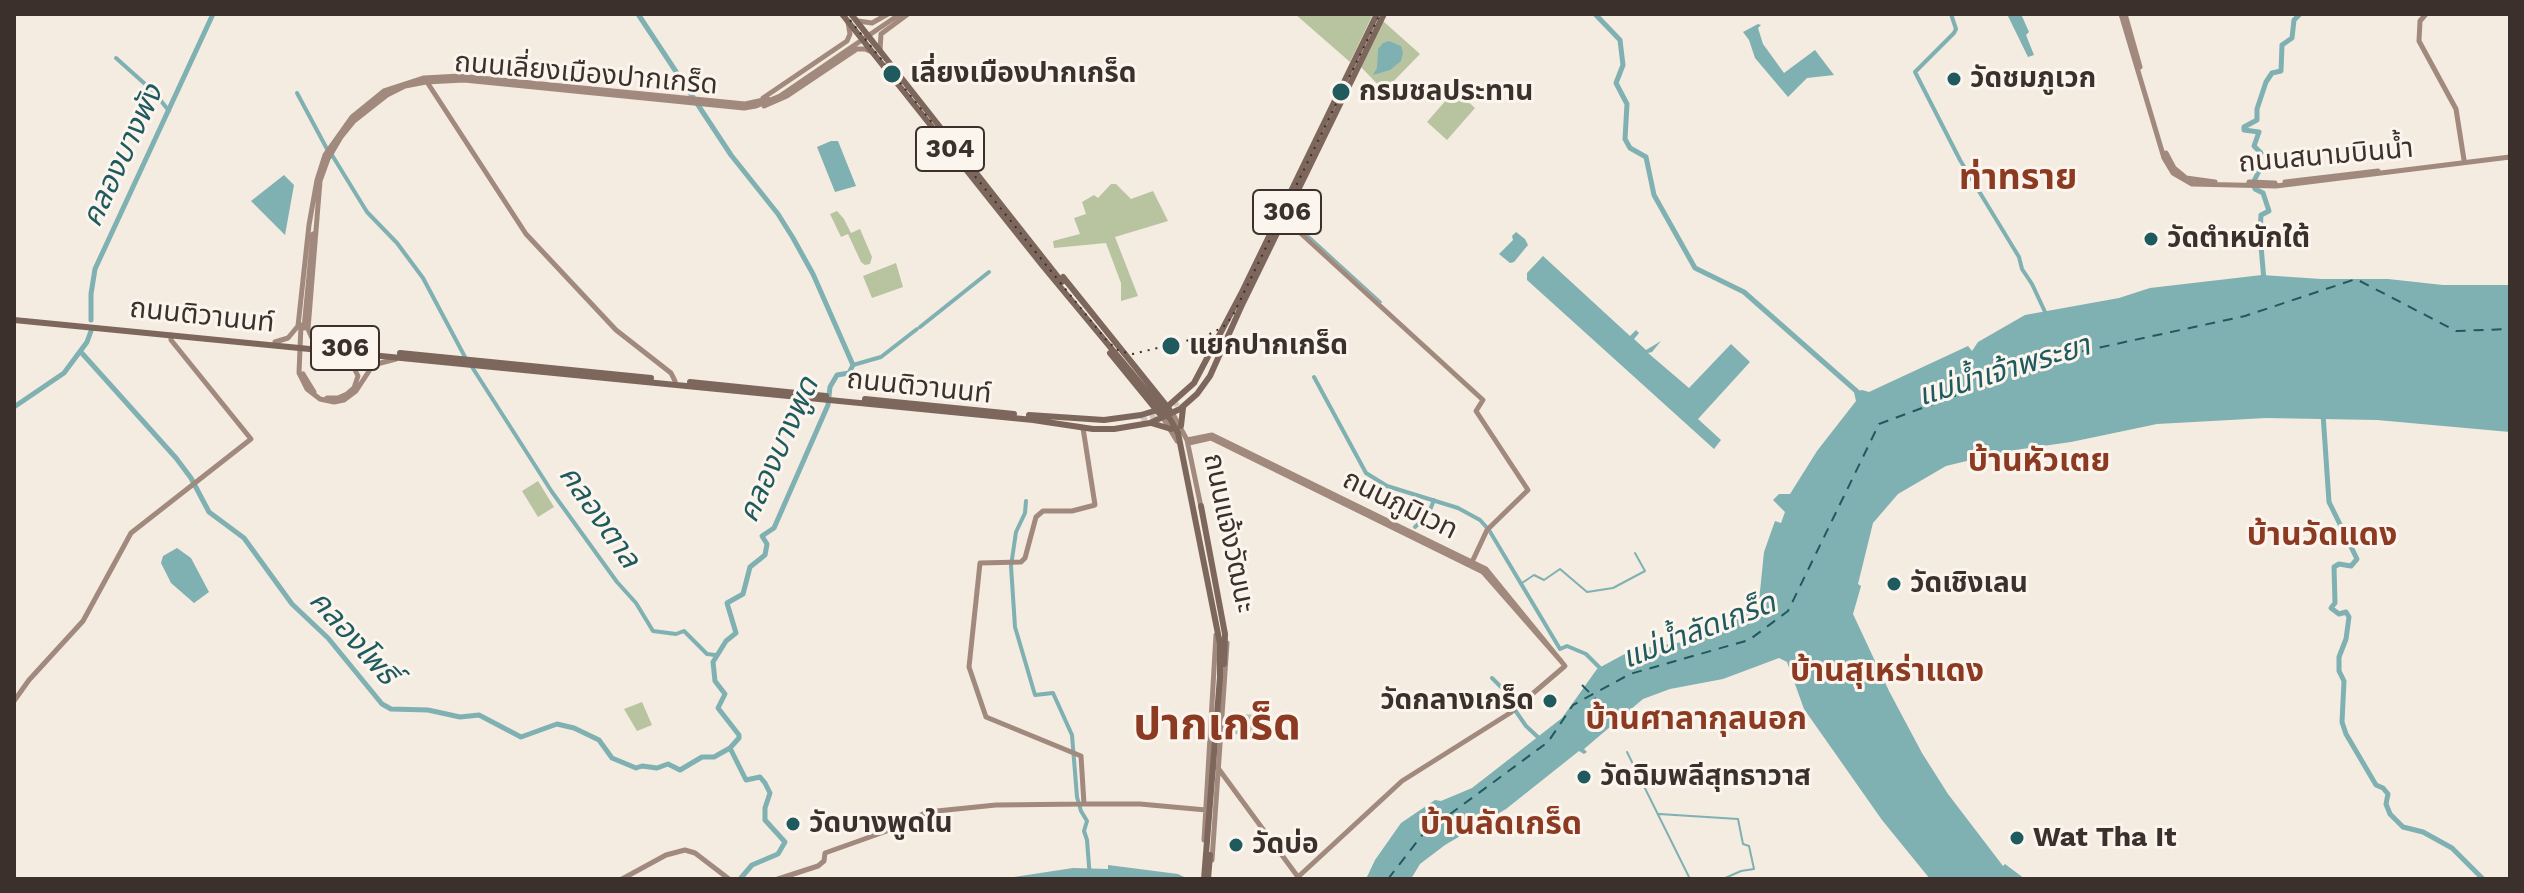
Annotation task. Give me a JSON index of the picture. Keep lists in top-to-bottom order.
{
  "streets": {
    "main road": [
      "304",
      "306",
      "ถนนติวานนท์",
      "ถนนแจ้งวัฒนะ"
    ],
    "street": ["ถนนเลี่ยงเมืองปากเกร็ด", "ถนนสนามบินน้ำ", "ถนนภูมิเวท"]
  },
  "crossings": [
    ["306", "ถนนติวานนท์"],
    ["ถนนติวานนท์", "ถนนแจ้งวัฒนะ"],
    ["ถนนภูมิเวท", "ถนนแจ้งวัฒนะ"]
  ],
  "districts": [
    "ท่าทราย",
    "บ้านหัวเตย",
    "บ้านวัดแดง",
    "บ้านสุเหร่าแดง",
    "บ้านศาลากุลนอก",
    "ปากเกร็ด",
    "บ้านลัดเกร็ด"
  ],
  "water": [
    "คลองบางพัง",
    "แม่น้ำเจ้าพระยา",
    "คลองบางพูด",
    "คลองตาล",
    "แม่น้ำลัดเกร็ด",
    "คลองโพธิ์"
  ],
  "places": [
    "เลี่ยงเมืองปากเกร็ด",
    "วัดชมภูเวก",
    "กรมชลประทาน",
    "วัดตำหนักใต้",
    "แยกปากเกร็ด",
    "วัดเชิงเลน",
    "วัดกลางเกร็ด",
    "วัดฉิมพลีสุทธาวาส",
    "วัดบางพูดใน",
    "Wat Tha It",
    "วัดบ่อ"
  ]
}
